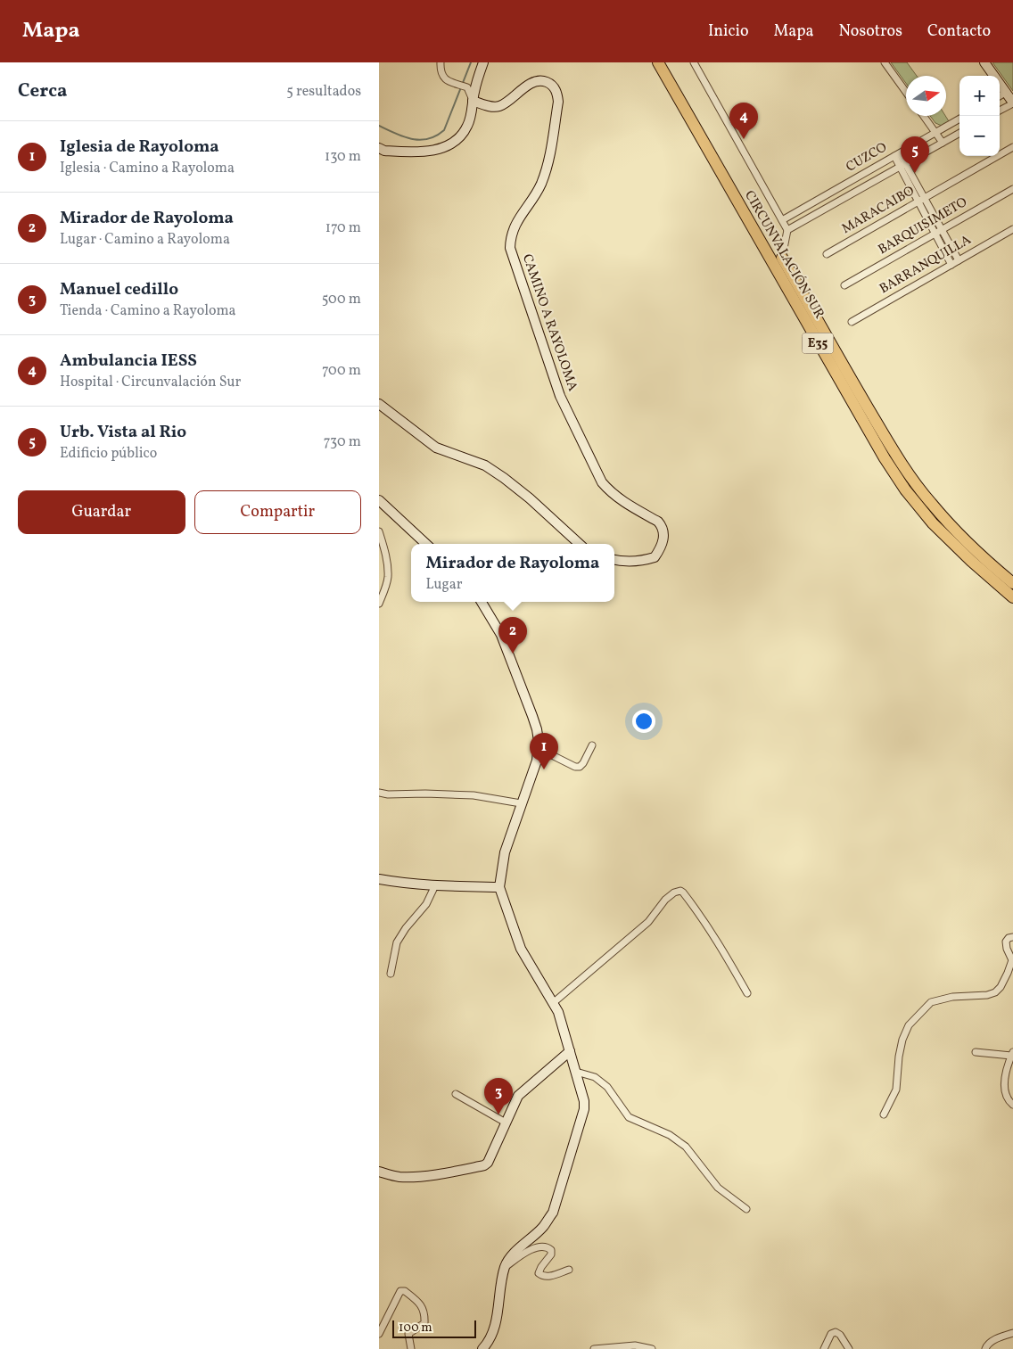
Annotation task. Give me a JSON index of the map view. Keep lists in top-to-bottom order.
{
  "streets": {
    "highway": ["CIRCUNVALACIÓN SUR", "E35"],
    "street": [
      "CUZCO",
      "MARACAIBO",
      "BARQUISIMETO",
      "BARRANQUILLA",
      "CAMINO A RAYOLOMA"
    ]
  },
  "scale_bar": "100 m",
  "north": "right",
  "page": {
    "header": "Mapa",
    "nav": [
      "Inicio",
      "Mapa",
      "Nosotros",
      "Contacto"
    ],
    "heading": ["Cerca", "5 resultados"],
    "map_buttons": ["+", "−"],
    "pins": [
      "4",
      "5",
      "2",
      "1",
      "3"
    ],
    "list": [
      {
        "mark": "1",
        "name": "Iglesia de Rayoloma",
        "note": "Iglesia · Camino a Rayoloma",
        "value": "130 m"
      },
      {
        "mark": "2",
        "name": "Mirador de Rayoloma",
        "note": "Lugar · Camino a Rayoloma",
        "value": "170 m"
      },
      {
        "mark": "3",
        "name": "Manuel cedillo",
        "note": "Tienda · Camino a Rayoloma",
        "value": "500 m"
      },
      {
        "mark": "4",
        "name": "Ambulancia IESS",
        "note": "Hospital · Circunvalación Sur",
        "value": "700 m"
      },
      {
        "mark": "5",
        "name": "Urb. Vista al Rio",
        "note": "Edificio público",
        "value": "730 m"
      }
    ],
    "buttons": ["Guardar", "Compartir"],
    "popup": ["Mirador de Rayoloma", "Lugar"],
    "scale": "100 m"
  }
}
